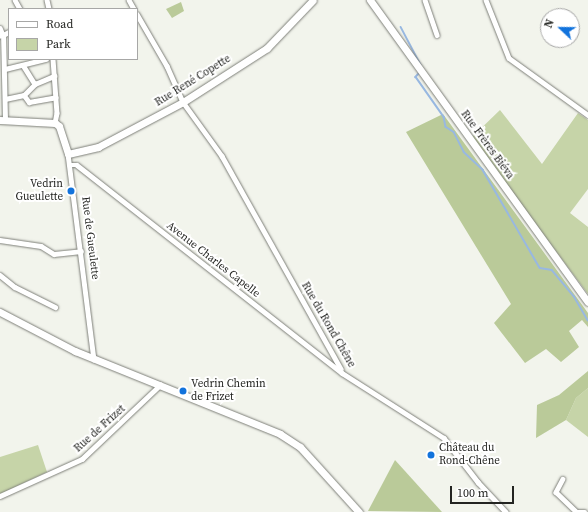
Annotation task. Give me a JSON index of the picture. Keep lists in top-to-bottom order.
{
  "streets": {
    "street": [
      "Rue René Copette",
      "Rue Frères Biéva",
      "Rue de Gueulette",
      "Avenue Charles Capelle",
      "Rue du Rond Chêne",
      "Rue de Frizet"
    ]
  },
  "crossings": [
    ["Rue René Copette", "Rue de Gueulette"],
    ["Rue René Copette", "Rue du Rond Chêne"],
    ["Rue de Gueulette", "Avenue Charles Capelle"],
    ["Avenue Charles Capelle", "Rue du Rond Chêne"]
  ],
  "places": ["Vedrin Gueulette", "Vedrin Chemin de Frizet", "Château du Rond-Chêne"],
  "legend": ["Road", "Park"],
  "scale_bar": "100 m",
  "north": "left"
}
